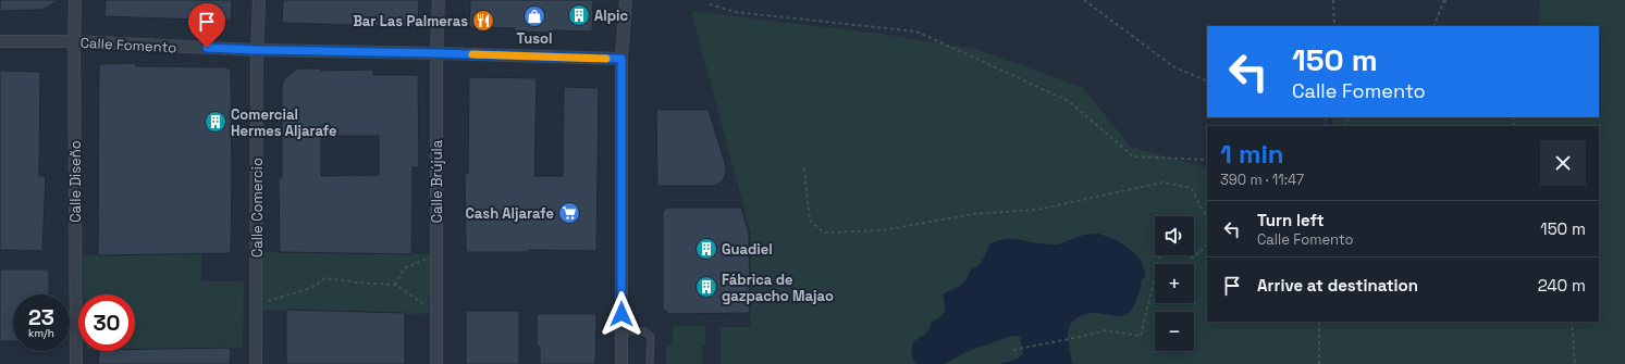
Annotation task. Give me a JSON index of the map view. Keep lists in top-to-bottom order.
{
  "streets": {
    "street": [
      "Calle Fomento",
      "Calle Diseño",
      "Calle Brújula",
      "Calle Comercio"
    ]
  },
  "crossings": [
    ["Calle Fomento", "Calle Diseño"],
    ["Calle Fomento", "Calle Brújula"],
    ["Calle Fomento", "Calle Comercio"]
  ],
  "places": {
    "building": [
      "Alpic",
      "Comercial Hermes Aljarafe",
      "Guadiel",
      "Fábrica de gazpacho Majao"
    ],
    "shop": ["Tusol"],
    "restaurant": ["Bar Las Palmeras"],
    "supermarket": ["Cash Aljarafe"]
  },
  "page": {
    "turn": ["150 m", "Calle Fomento"],
    "heading": ["1 min", "390 m · 11:47"],
    "list": [
      {
        "name": "Turn left",
        "note": "Calle Fomento",
        "value": "150 m"
      },
      {
        "name": "Arrive at destination",
        "value": "240 m"
      }
    ],
    "map_buttons": ["+", "−"],
    "speed": "23 km/h",
    "limit": "30"
  }
}
